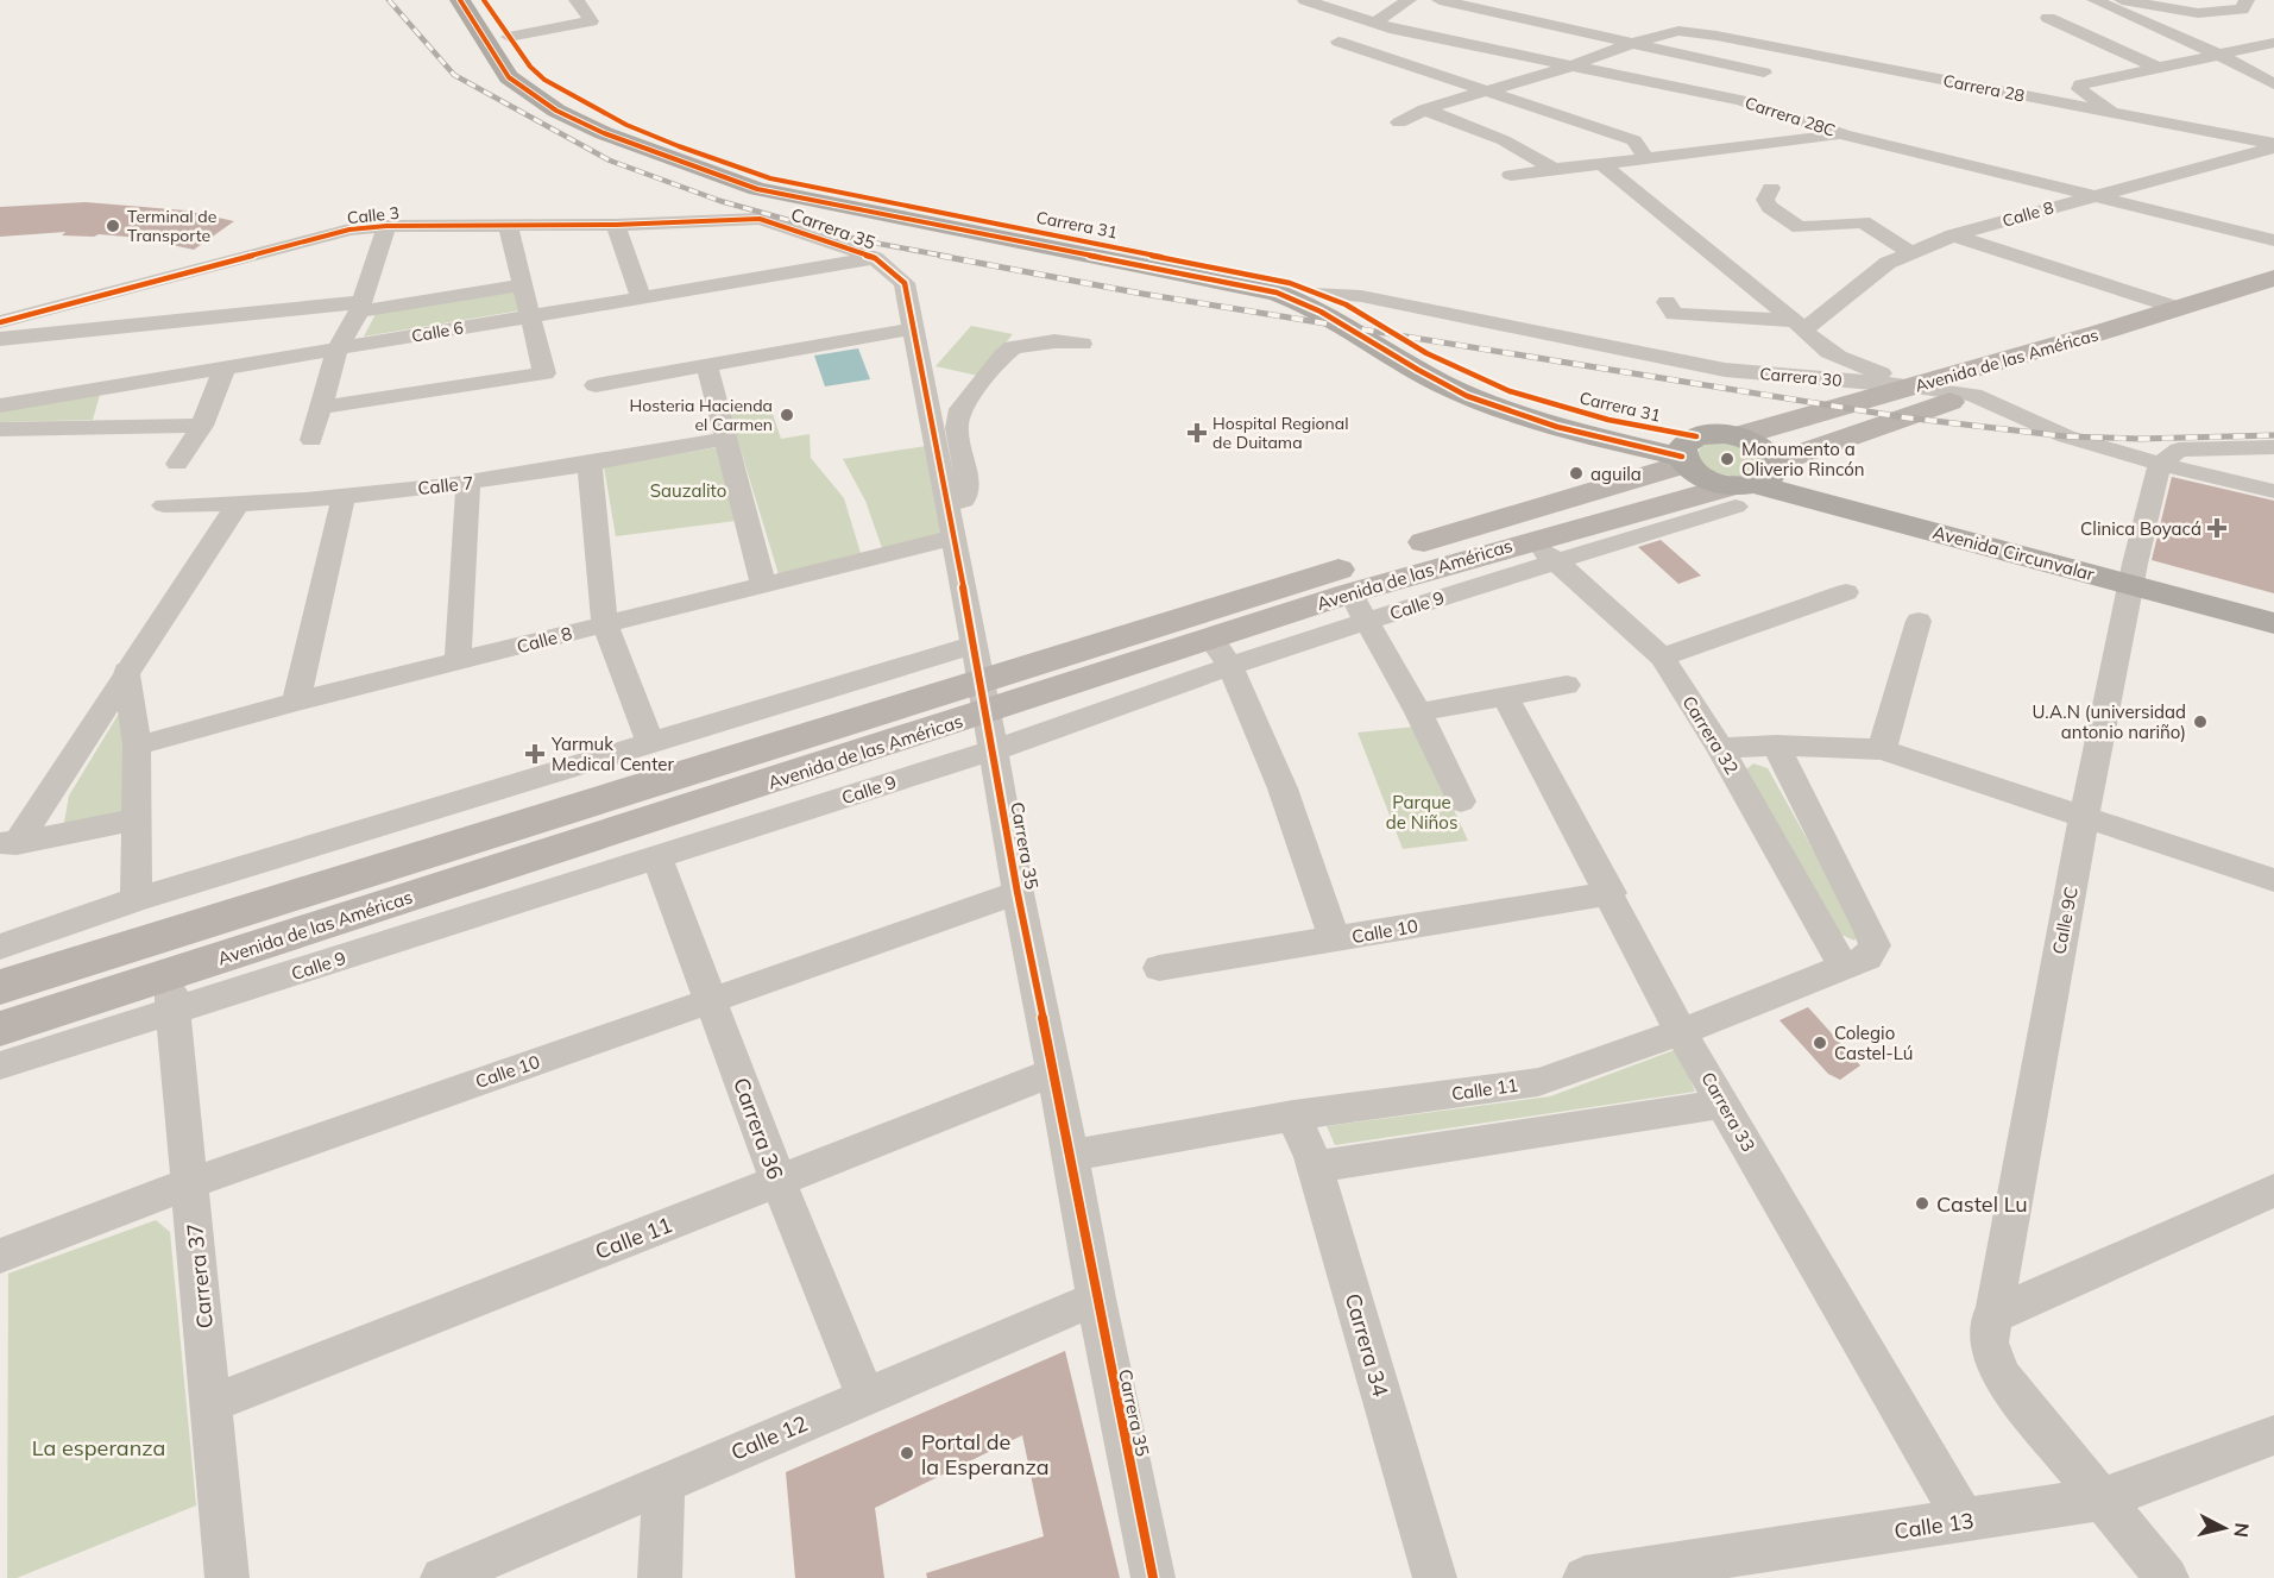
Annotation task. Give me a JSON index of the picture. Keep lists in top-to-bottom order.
{
  "streets": {
    "highway": ["Carrera 31", "Avenida Circunvalar"],
    "main road": ["Avenida de las Américas"],
    "street": [
      "Carrera 28",
      "Carrera 28C",
      "Calle 8",
      "Calle 3",
      "Carrera 35",
      "Calle 6",
      "Carrera 30",
      "Calle 7",
      "Calle 9",
      "Carrera 32",
      "Calle 9C",
      "Calle 10",
      "Calle 11",
      "Carrera 33",
      "Carrera 36",
      "Carrera 37",
      "Carrera 34",
      "Calle 12",
      "Calle 13"
    ]
  },
  "crossings": [
    ["Carrera 28", "Calle 8"],
    ["Carrera 28C", "Calle 8"],
    ["Calle 8", "Carrera 35"],
    ["Calle 3", "Carrera 35"],
    ["Carrera 31", "Carrera 35"],
    ["Carrera 31", "Avenida de las Américas"],
    ["Carrera 31", "Carrera 30"],
    ["Carrera 31", "Avenida Circunvalar"],
    ["Carrera 35", "Calle 6"],
    ["Carrera 35", "Avenida de las Américas"],
    ["Carrera 35", "Calle 9"],
    ["Carrera 35", "Calle 10"],
    ["Carrera 35", "Calle 11"],
    ["Carrera 35", "Calle 12"],
    ["Avenida de las Américas", "Carrera 30"],
    ["Avenida de las Américas", "Avenida Circunvalar"],
    ["Avenida de las Américas", "Calle 9"],
    ["Avenida de las Américas", "Carrera 32"],
    ["Avenida de las Américas", "Carrera 37"],
    ["Carrera 30", "Calle 9C"],
    ["Avenida Circunvalar", "Calle 9C"],
    ["Calle 9", "Carrera 32"],
    ["Calle 9", "Carrera 36"],
    ["Calle 9", "Carrera 37"],
    ["Carrera 32", "Calle 11"],
    ["Calle 9C", "Calle 13"],
    ["Calle 10", "Carrera 33"],
    ["Calle 10", "Carrera 36"],
    ["Calle 10", "Carrera 37"],
    ["Calle 11", "Carrera 33"],
    ["Calle 11", "Carrera 36"],
    ["Calle 11", "Carrera 37"],
    ["Calle 11", "Carrera 34"],
    ["Carrera 33", "Calle 13"],
    ["Carrera 36", "Calle 12"]
  ],
  "parks": ["Sauzalito", "Parque de Niños", "La esperanza"],
  "places": {
    "other": [
      "Terminal de Transporte",
      "Hosteria Hacienda el Carmen",
      "Monumento a Oliverio Rincón",
      "aguila",
      "U.A.N (universidad antonio nariño)",
      "Colegio Castel-Lú",
      "Castel Lu",
      "Portal de la Esperanza"
    ],
    "health": ["Hospital Regional de Duitama", "Clinica Boyacá", "Yarmuk Medical Center"]
  },
  "north": "right"
}
